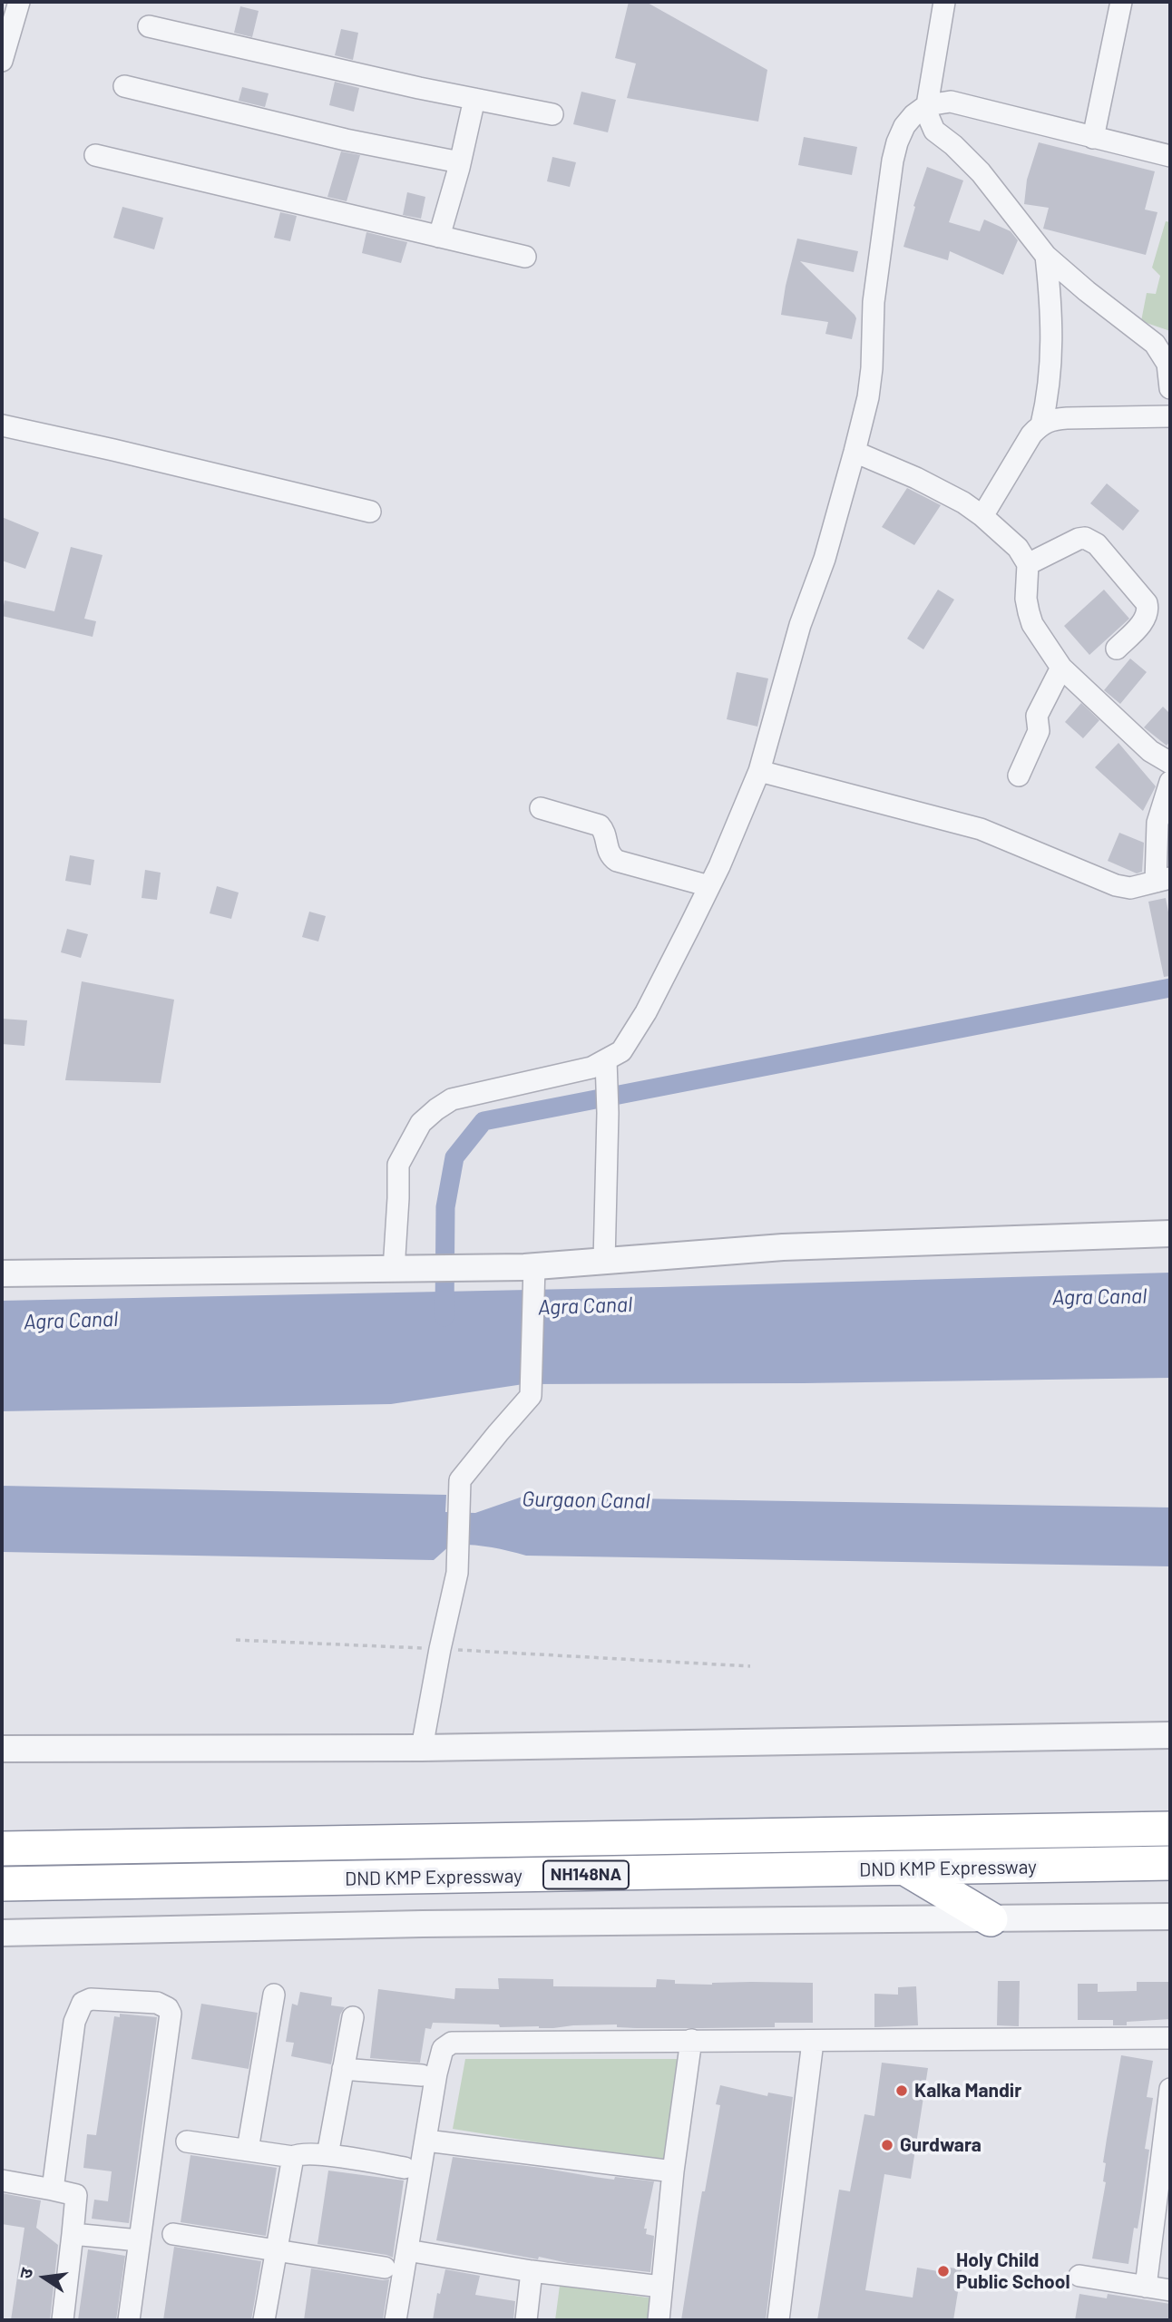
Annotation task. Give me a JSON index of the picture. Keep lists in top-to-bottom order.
{
  "streets": {
    "highway": ["DND KMP Expressway", "NH148NA"]
  },
  "water": ["Agra Canal", "Gurgaon Canal"],
  "places": ["Kalka Mandir", "Gurdwara", "Holy Child Public School"],
  "north": "left"
}
